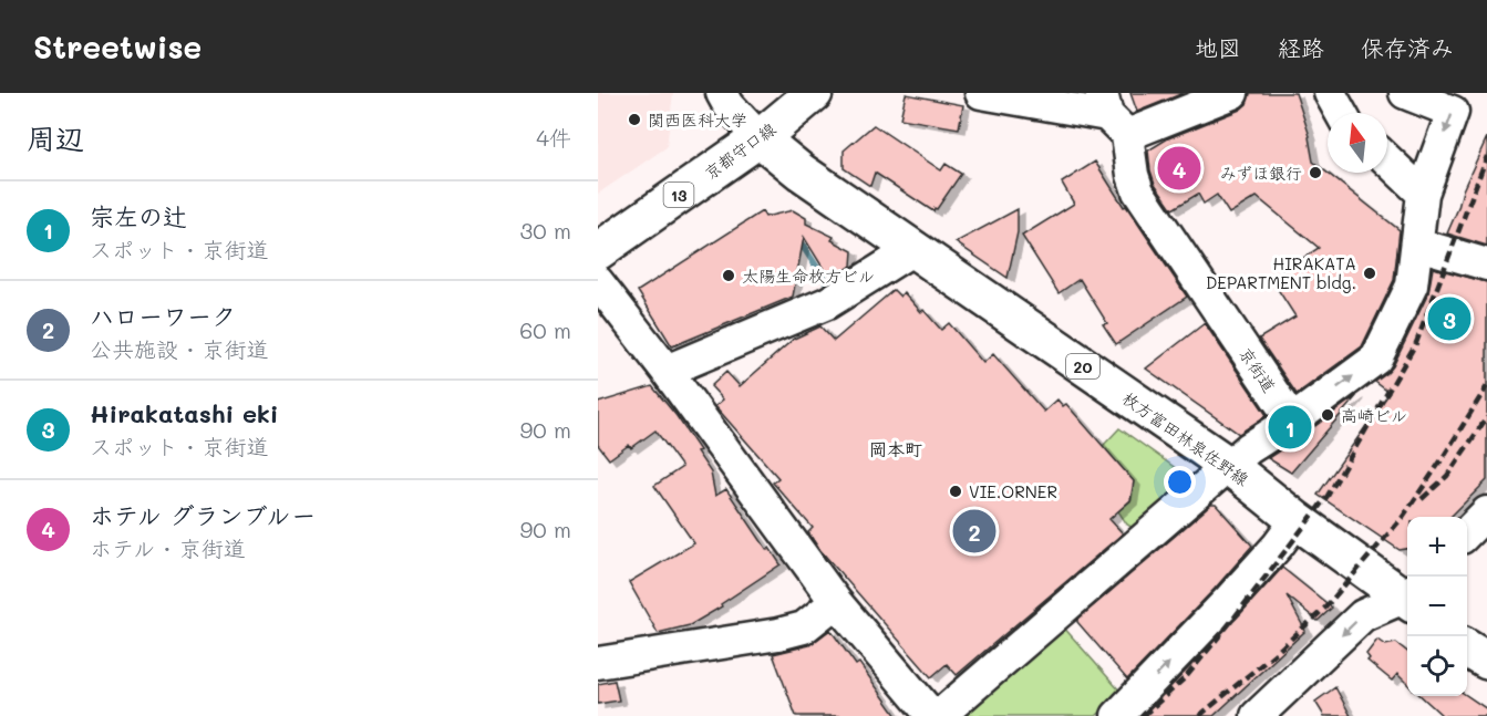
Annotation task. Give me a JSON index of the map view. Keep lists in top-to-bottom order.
{
  "streets": {
    "main road": [
      "京都守口線",
      "13",
      "20",
      "枚方富田林泉佐野線"
    ],
    "street": ["京街道"]
  },
  "crossings": [
    ["京都守口線", "枚方富田林泉佐野線"]
  ],
  "districts": ["岡本町"],
  "places": [
    "関西医科大学",
    "みずほ銀行",
    "HIRAKATA DEPARTMENT bldg.",
    "太陽生命枚方ビル",
    "高崎ビル",
    "VIE.ORNER"
  ],
  "north": "top",
  "page": {
    "header": "Streetwise",
    "nav": ["地図", "経路", "保存済み"],
    "heading": ["周辺", "4件"],
    "pins": [
      "4",
      "3",
      "1",
      "2"
    ],
    "list": [
      {
        "mark": "1",
        "name": "宗左の辻",
        "note": "スポット · 京街道",
        "value": "30 m"
      },
      {
        "mark": "2",
        "name": "ハローワーク",
        "note": "公共施設 · 京街道",
        "value": "60 m"
      },
      {
        "mark": "3",
        "name": "Hirakatashi eki",
        "note": "スポット · 京街道",
        "value": "90 m"
      },
      {
        "mark": "4",
        "name": "ホテル グランブルー",
        "note": "ホテル · 京街道",
        "value": "90 m"
      }
    ],
    "map_buttons": ["+", "−"]
  }
}
